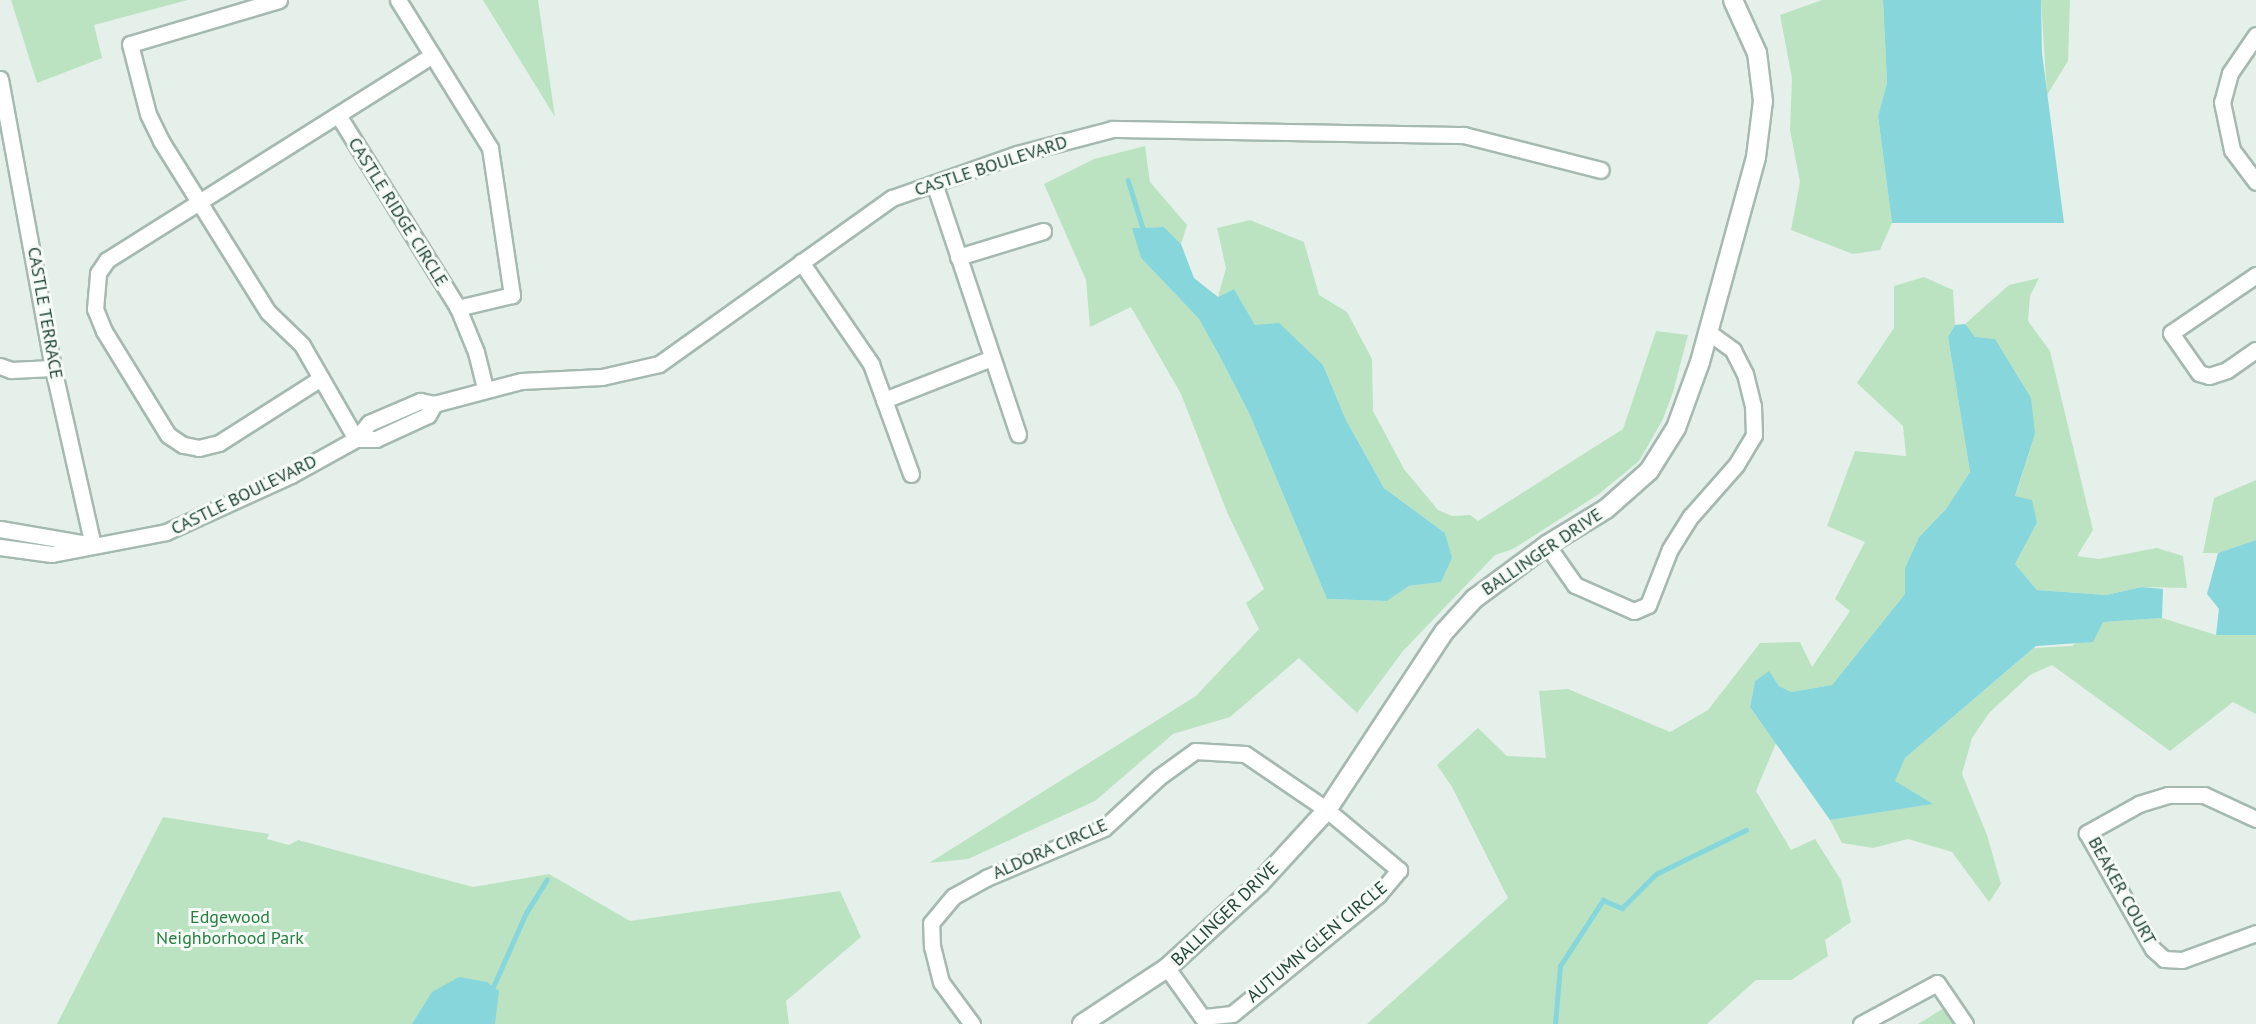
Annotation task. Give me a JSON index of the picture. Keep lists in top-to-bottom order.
{
  "streets": {
    "street": [
      "CASTLE BOULEVARD",
      "CASTLE RIDGE CIRCLE",
      "CASTLE TERRACE",
      "BALLINGER DRIVE",
      "ALDORA CIRCLE",
      "BEAKER COURT",
      "AUTUMN GLEN CIRCLE"
    ]
  },
  "crossings": [
    ["CASTLE BOULEVARD", "CASTLE RIDGE CIRCLE"],
    ["CASTLE BOULEVARD", "CASTLE TERRACE"],
    ["BALLINGER DRIVE", "ALDORA CIRCLE"],
    ["BALLINGER DRIVE", "AUTUMN GLEN CIRCLE"],
    ["ALDORA CIRCLE", "AUTUMN GLEN CIRCLE"]
  ],
  "parks": ["Edgewood Neighborhood Park"]
}
